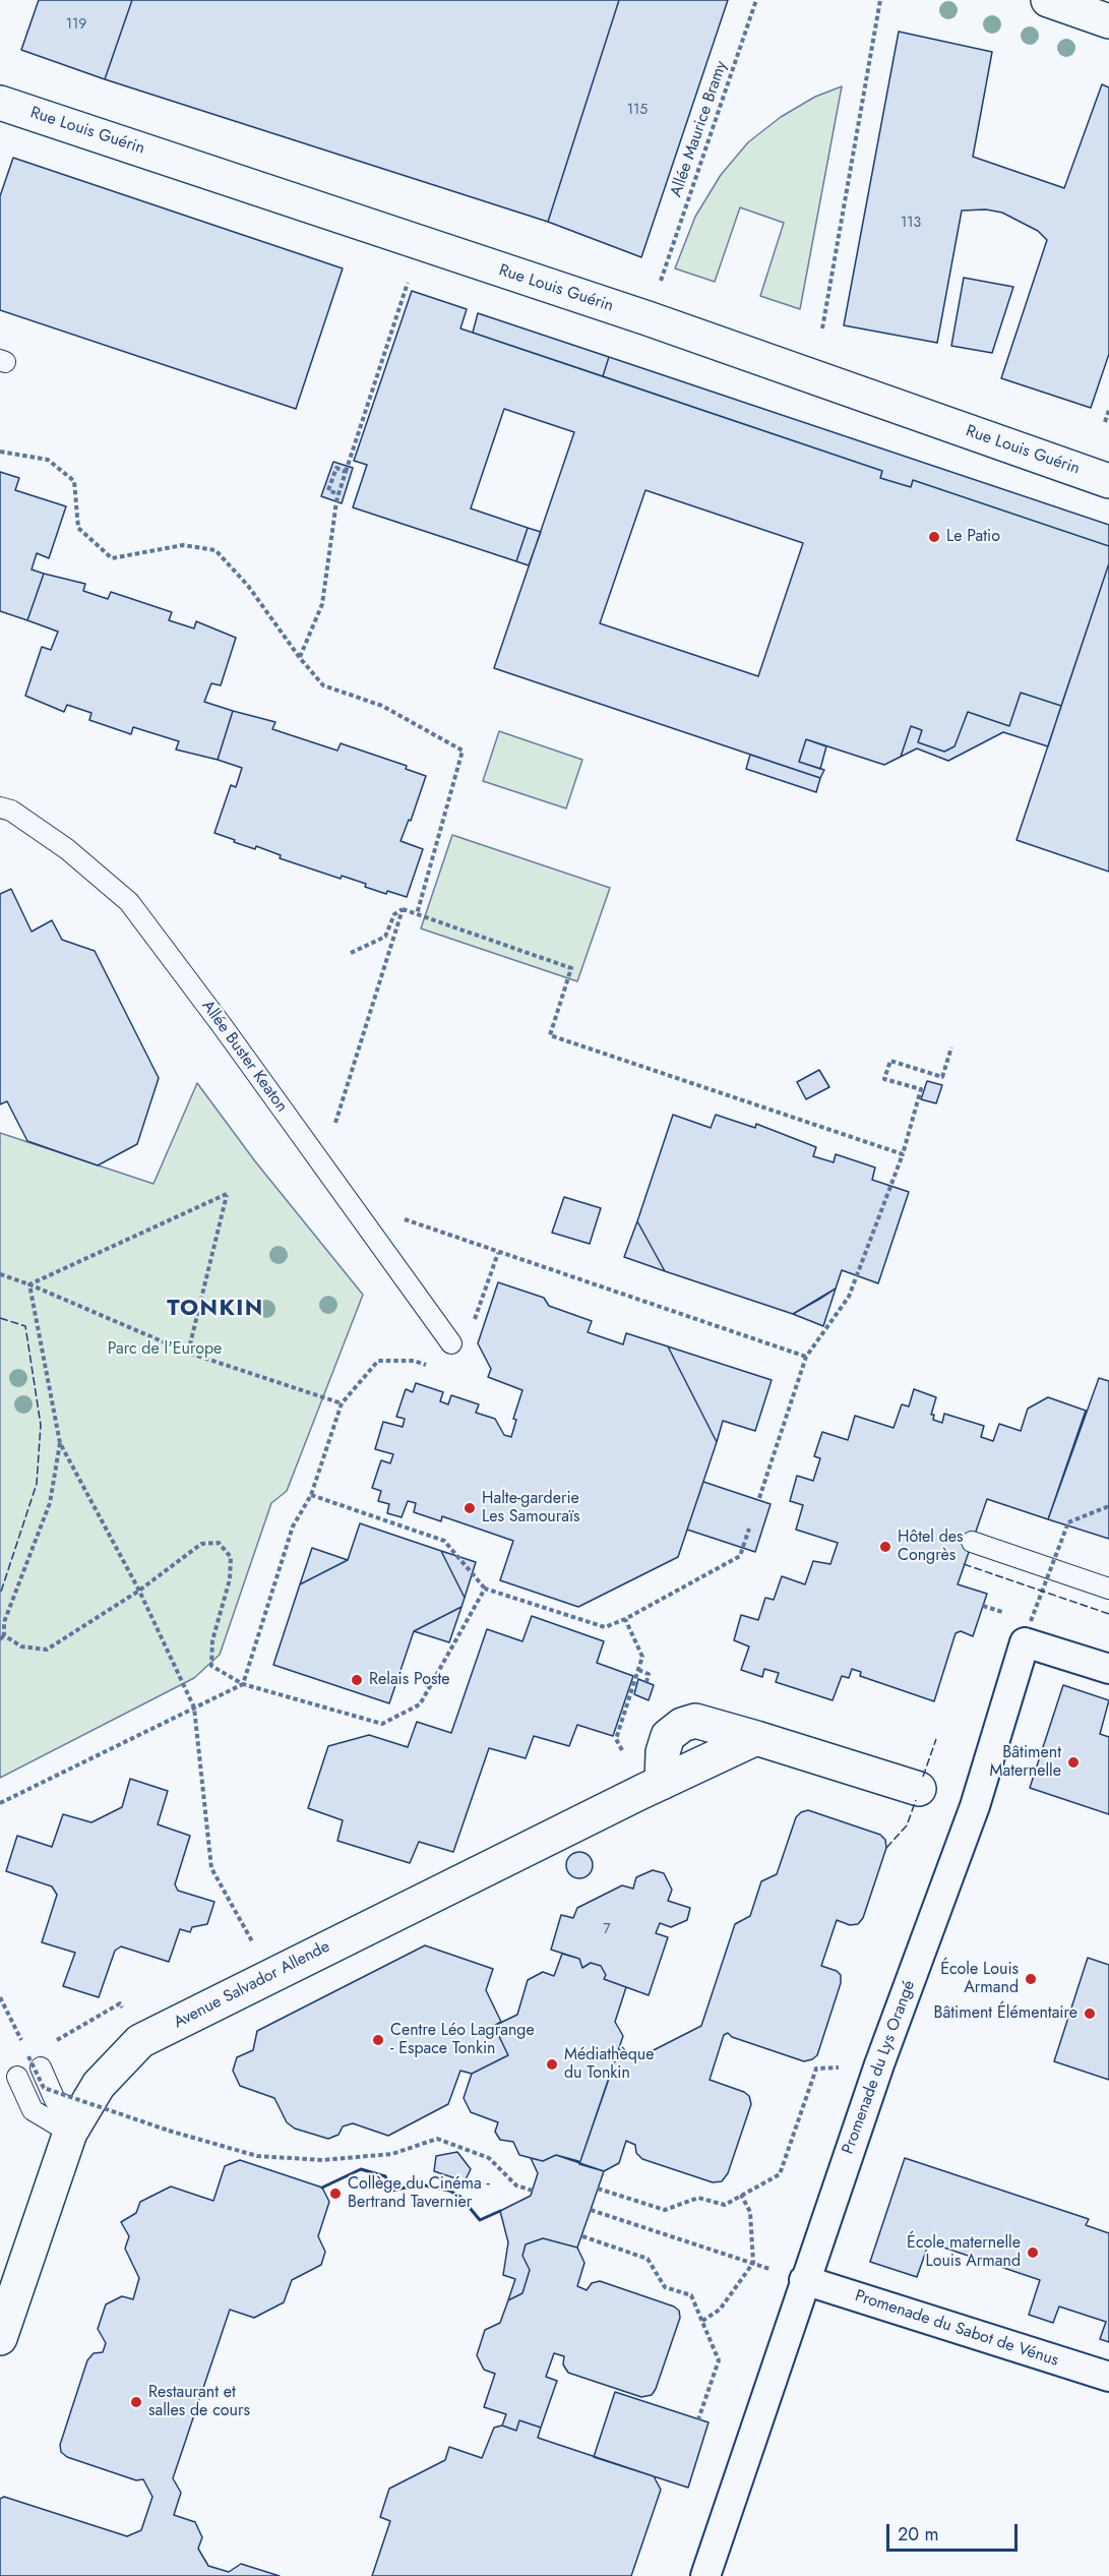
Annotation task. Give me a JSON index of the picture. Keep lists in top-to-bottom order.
{
  "streets": {
    "street": [
      "Rue Louis Guérin",
      "Avenue Salvador Allende",
      "Promenade du Lys Orangé",
      "Promenade du Sabot de Vénus"
    ],
    "lane": ["Allée Buster Keaton"],
    "path": ["Allée Maurice Bramy"]
  },
  "crossings": [
    ["Promenade du Lys Orangé", "Promenade du Sabot de Vénus"]
  ],
  "districts": ["TONKIN"],
  "parks": ["Parc de l'Europe"],
  "places": [
    "Le Patio",
    "Halte-garderie Les Samouraïs",
    "Hôtel des Congrès",
    "Relais Poste",
    "Bâtiment Maternelle",
    "École Louis Armand",
    "Bâtiment Élémentaire",
    "Centre Léo Lagrange - Espace Tonkin",
    "Médiathèque du Tonkin",
    "Collège du Cinéma - Bertrand Tavernier",
    "École maternelle Louis Armand",
    "Restaurant et salles de cours"
  ],
  "house_numbers": [
    "119",
    "115",
    "113",
    "7"
  ],
  "scale_bar": "20 m"
}
